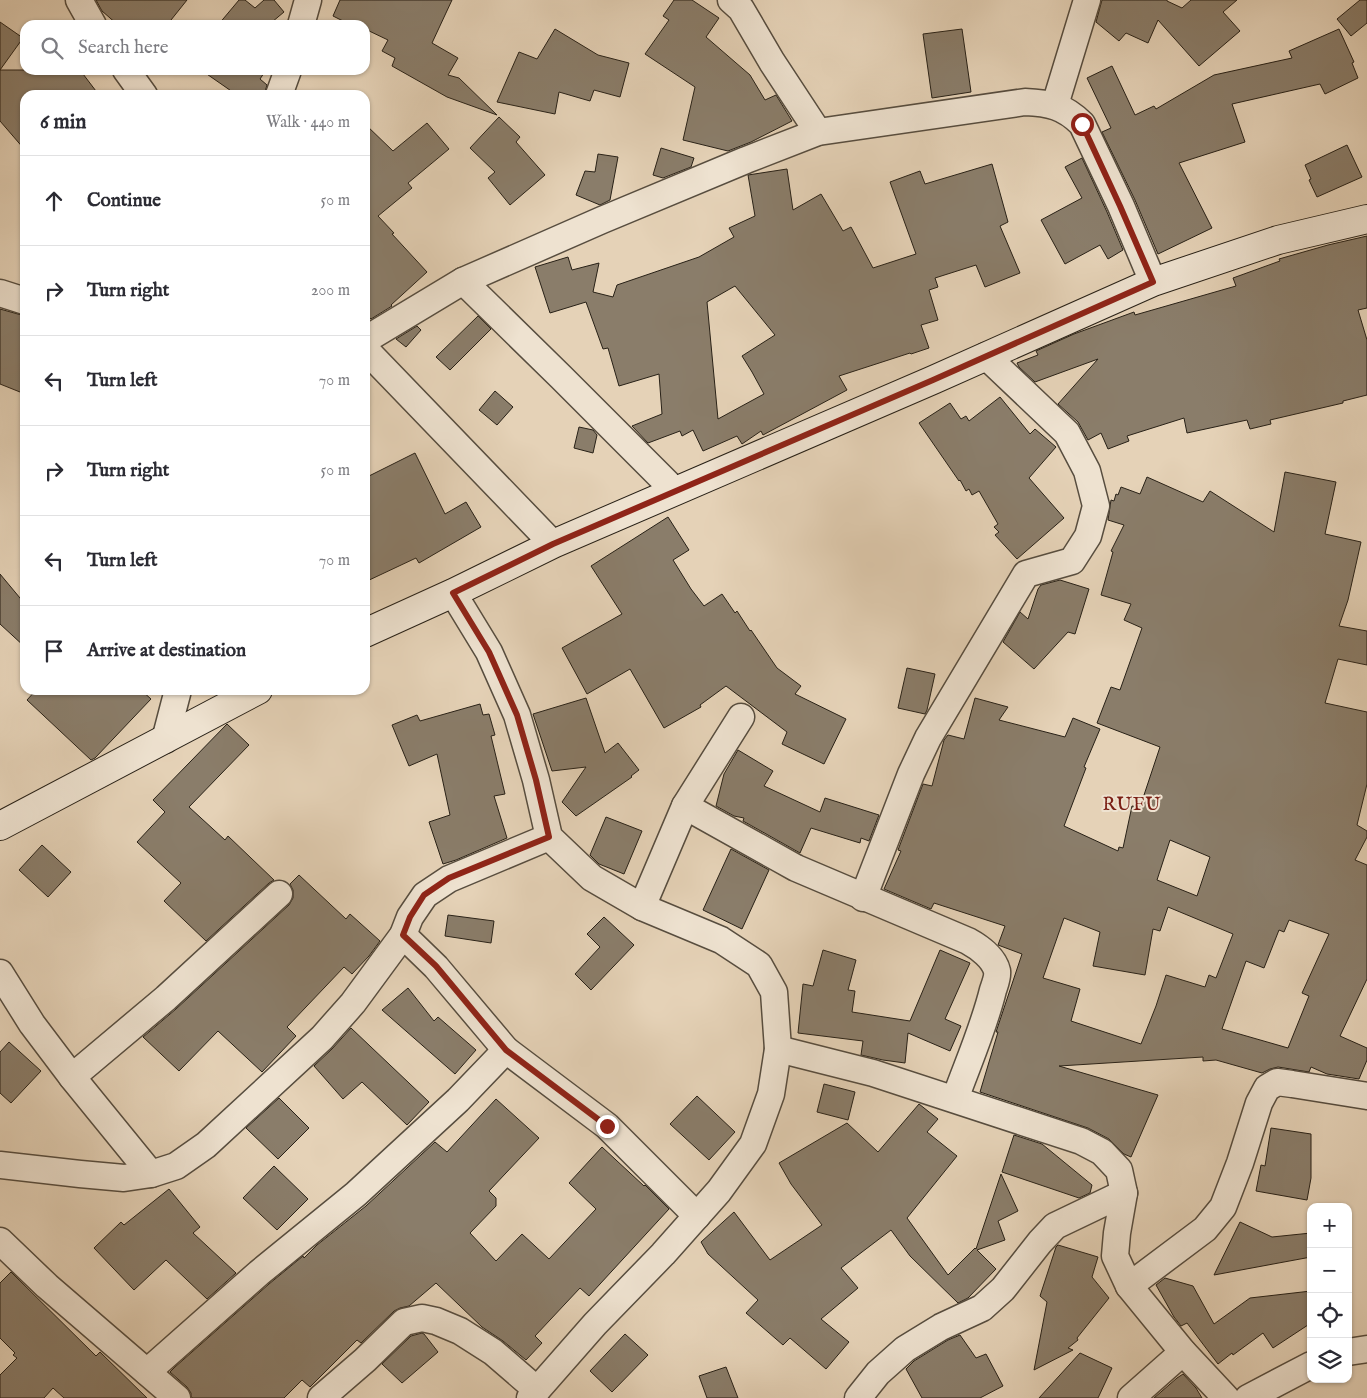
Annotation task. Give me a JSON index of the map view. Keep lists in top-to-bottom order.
{
  "districts": ["RUFU"],
  "page": {
    "search": "Search here",
    "heading": ["6 min", "Walk · 440 m"],
    "list": [
      ["Continue", "50 m"],
      ["Turn right", "200 m"],
      ["Turn left", "70 m"],
      ["Turn right", "50 m"],
      ["Turn left", "70 m"],
      "Arrive at destination"
    ],
    "map_buttons": ["+", "−"]
  }
}
